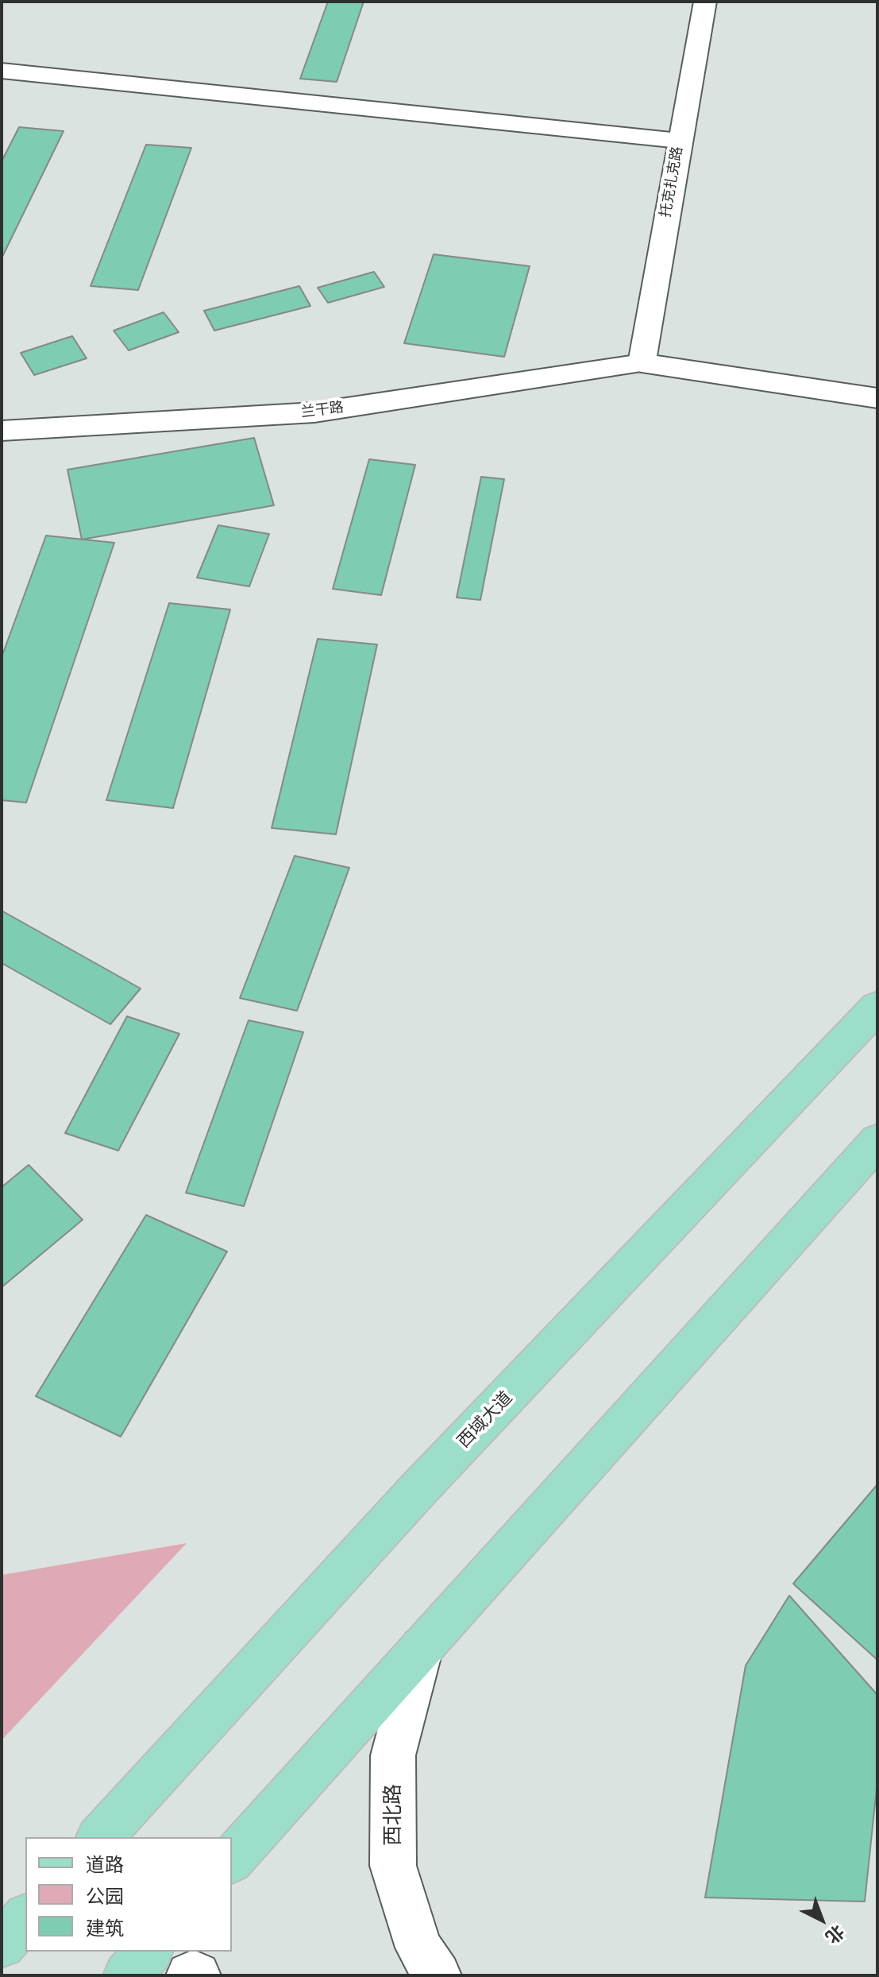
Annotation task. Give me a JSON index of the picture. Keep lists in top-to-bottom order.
{
  "streets": {
    "main road": ["西域大道"],
    "street": ["托克扎克路", "兰干路", "西北路"]
  },
  "crossings": [
    ["托克扎克路", "兰干路"]
  ],
  "legend": ["道路", "公园", "建筑"],
  "north": "bottom right"
}
